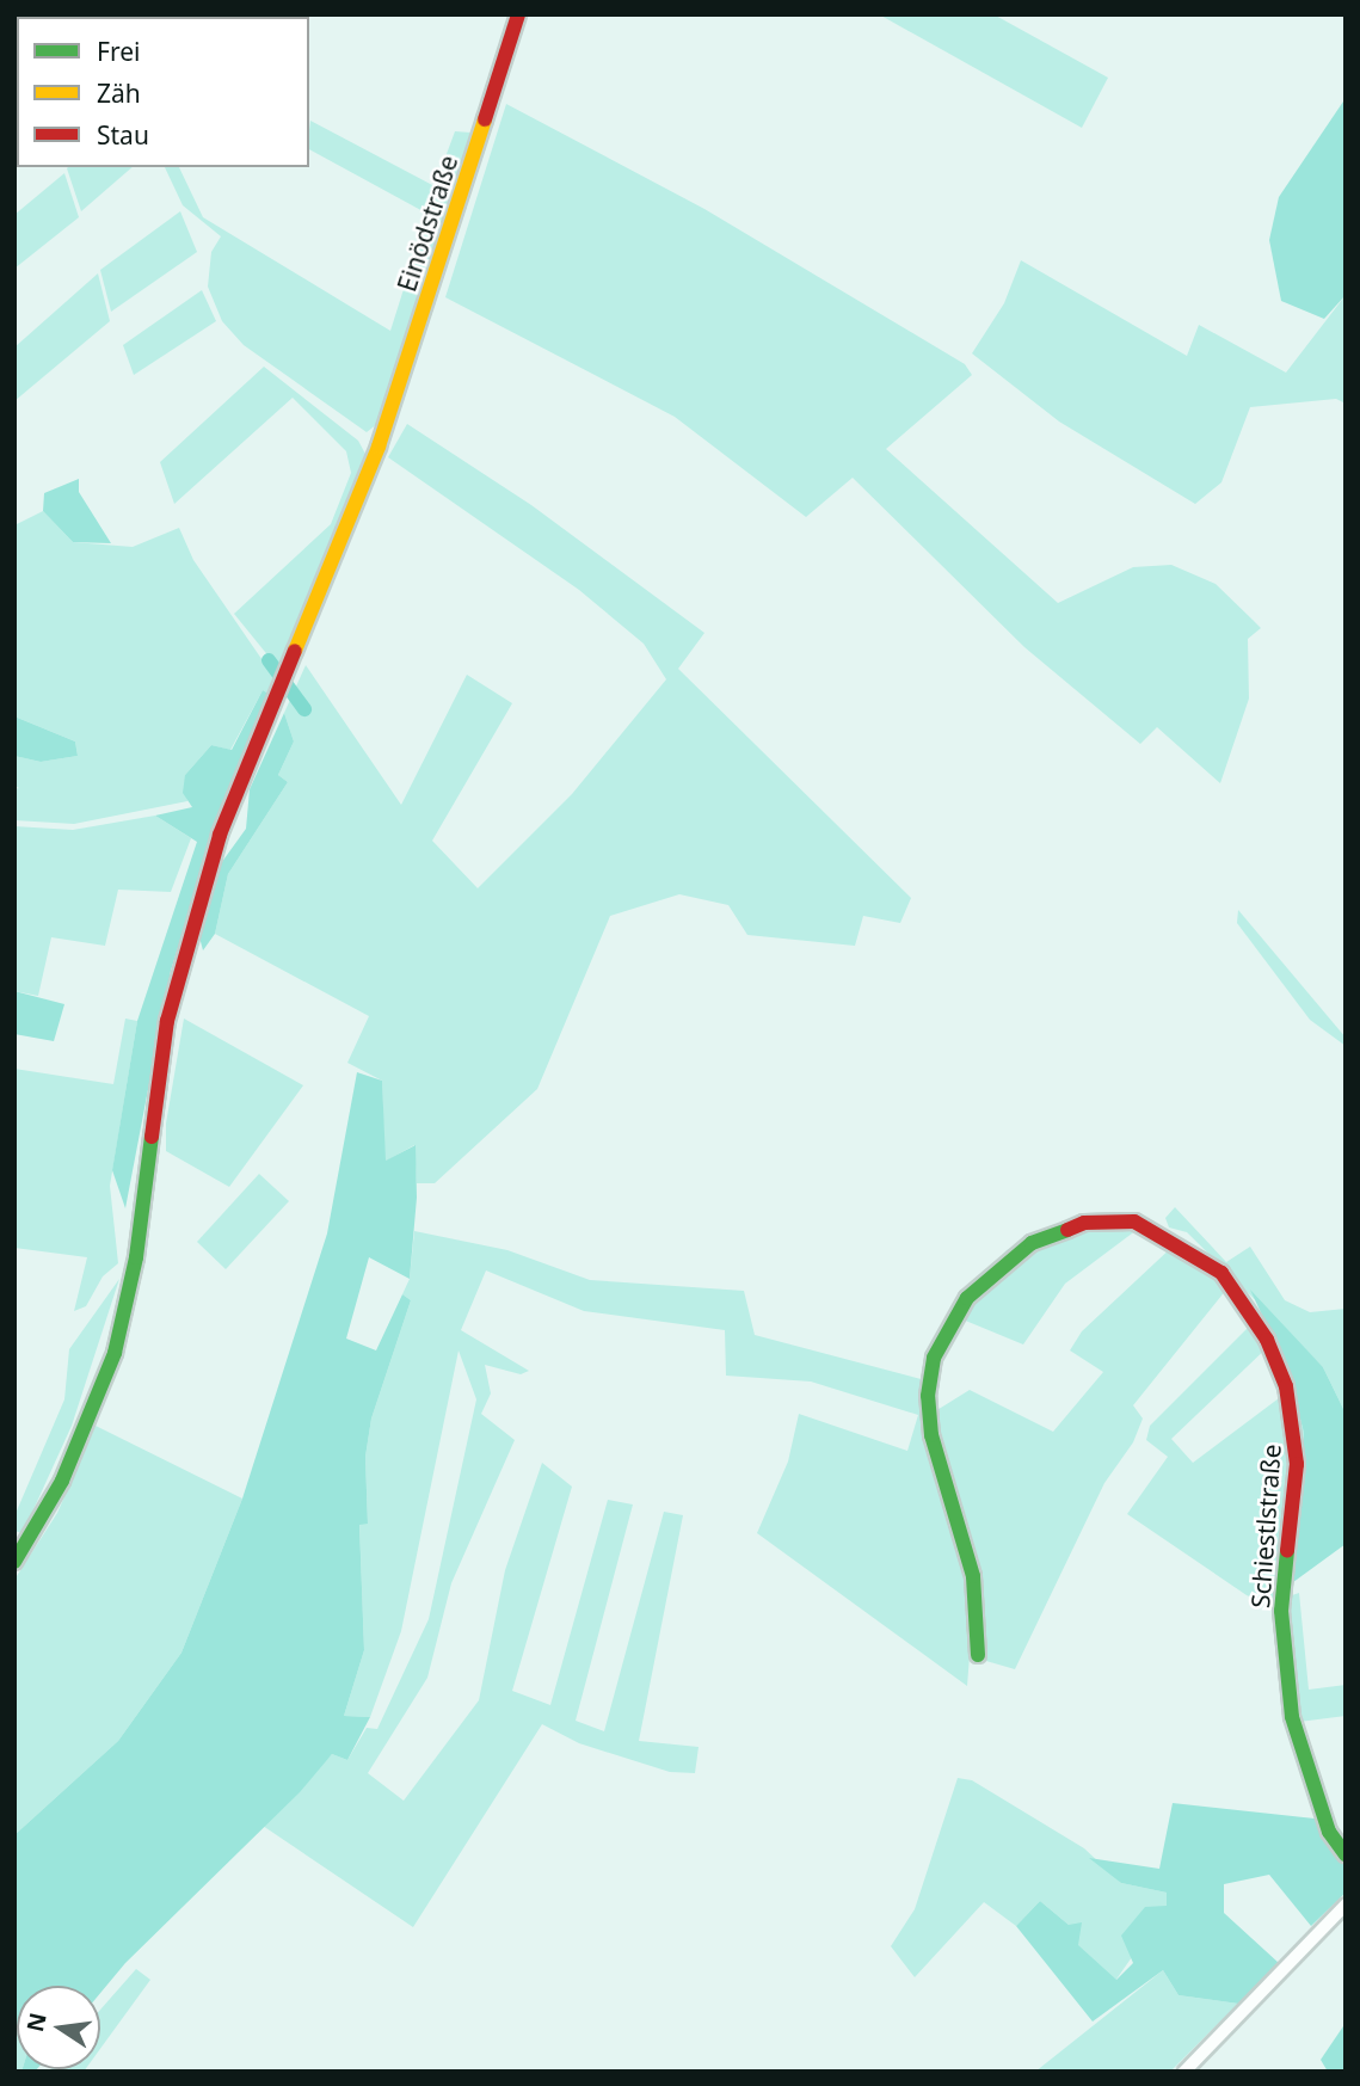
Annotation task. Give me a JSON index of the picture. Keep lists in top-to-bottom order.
{
  "streets": {
    "street": ["Einödstraße", "Schiestlstraße"]
  },
  "legend": ["Frei", "Zäh", "Stau"],
  "north": "left"
}
